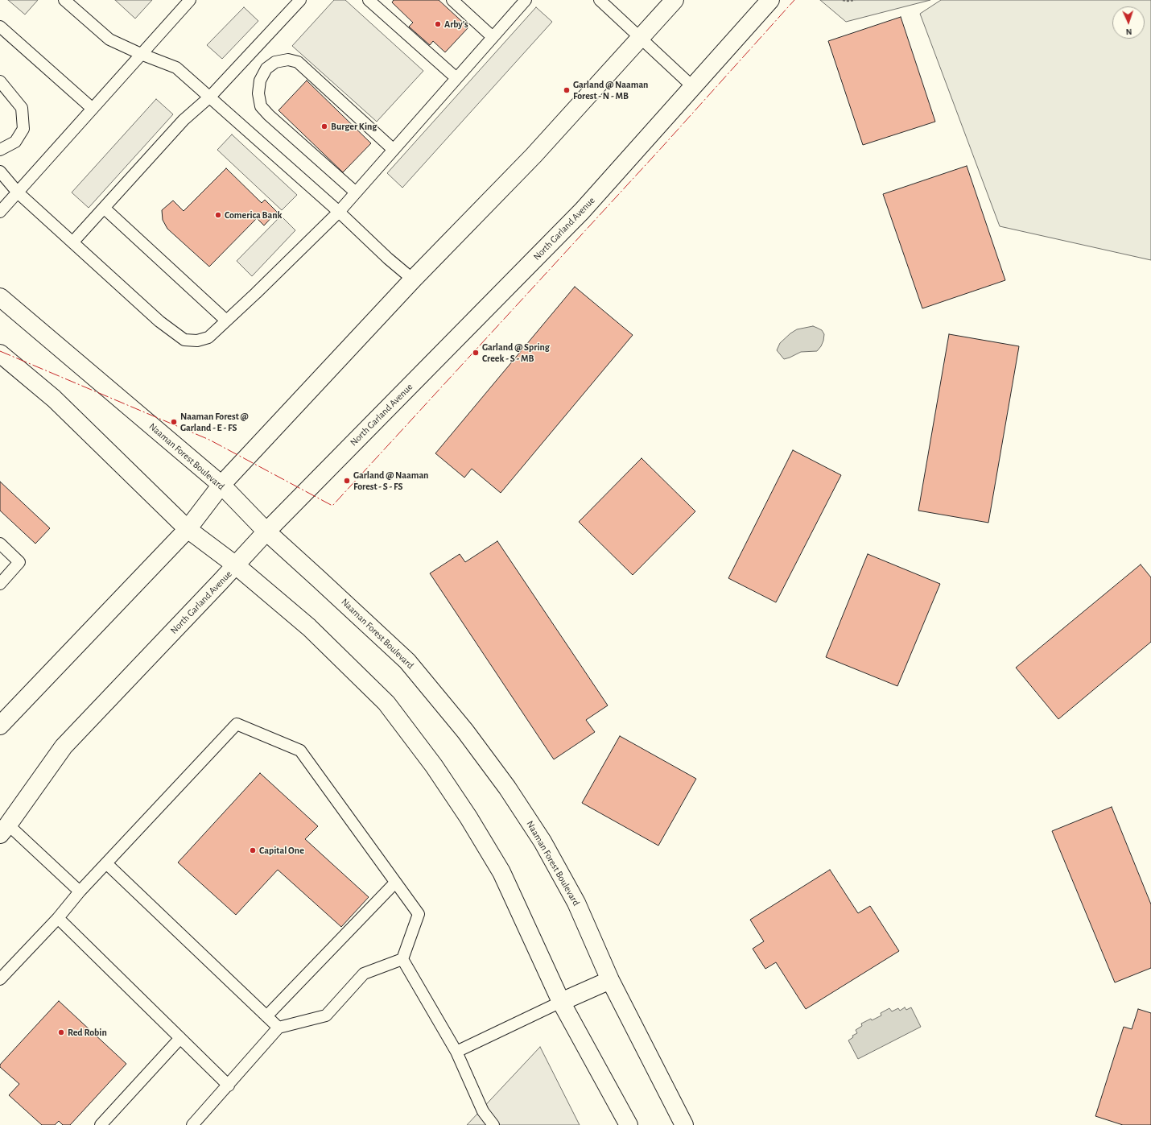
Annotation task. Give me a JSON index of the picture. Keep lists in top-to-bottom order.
{
  "streets": {
    "main road": ["North Garland Avenue", "Naaman Forest Boulevard"]
  },
  "crossings": [
    ["North Garland Avenue", "Naaman Forest Boulevard"]
  ],
  "places": [
    "Arby's",
    "Garland @ Naaman Forest - N - MB",
    "Burger King",
    "Comerica Bank",
    "Garland @ Spring Creek - S - MB",
    "Naaman Forest @ Garland - E - FS",
    "Garland @ Naaman Forest - S - FS",
    "Capital One",
    "Red Robin"
  ],
  "north": "bottom"
}
